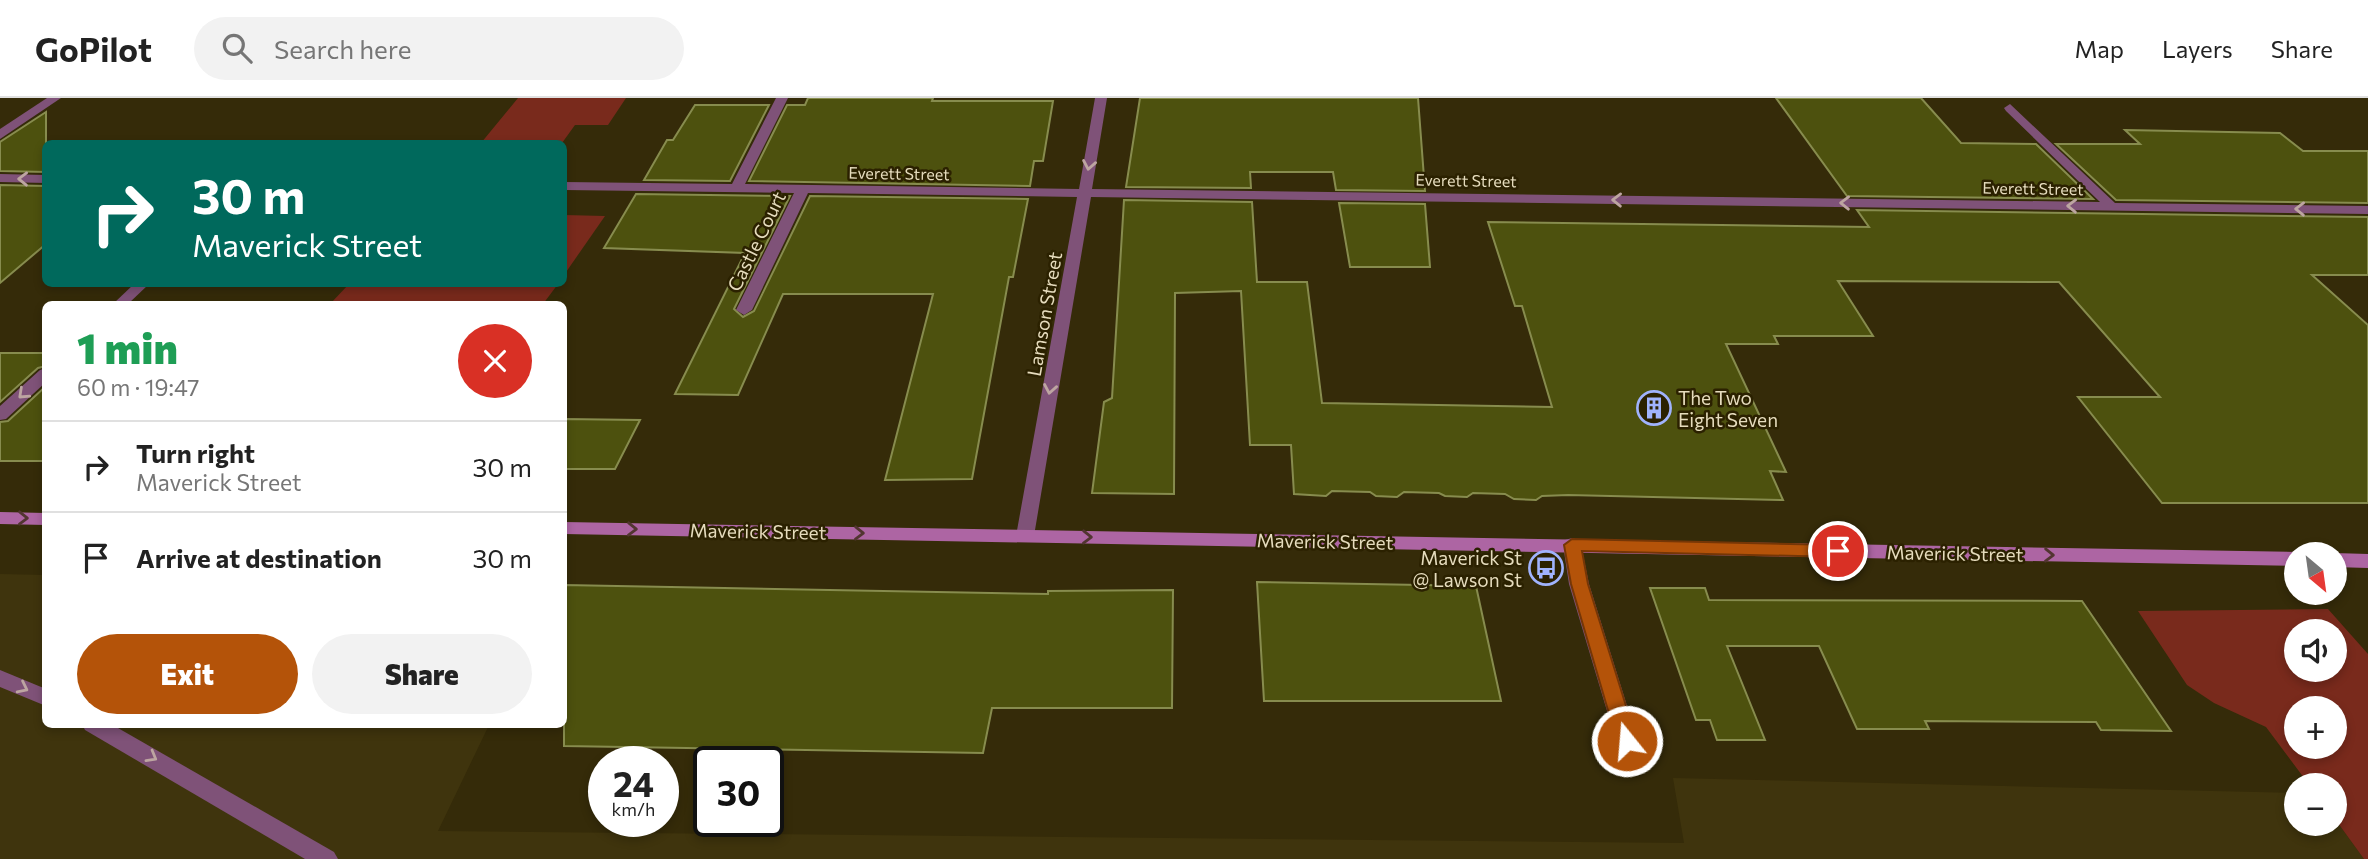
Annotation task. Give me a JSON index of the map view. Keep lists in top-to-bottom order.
{
  "streets": {
    "main road": ["Maverick Street"],
    "street": ["Everett Street", "Castle Court", "Lamson Street"]
  },
  "crossings": [
    ["Everett Street", "Castle Court"],
    ["Everett Street", "Lamson Street"],
    ["Lamson Street", "Maverick Street"]
  ],
  "one_way": ["Everett Street", "Lamson Street", "Maverick Street"],
  "places": {
    "building": ["The Two Eight Seven"],
    "bus stop": ["Maverick St @ Lawson St"]
  },
  "north": "bottom right",
  "page": {
    "header": "GoPilot",
    "search": "Search here",
    "nav": ["Map", "Layers", "Share"],
    "turn": ["30 m", "Maverick Street"],
    "heading": ["1 min", "60 m · 19:47"],
    "list": [
      {
        "name": "Turn right",
        "note": "Maverick Street",
        "value": "30 m"
      },
      {
        "name": "Arrive at destination",
        "value": "30 m"
      }
    ],
    "map_buttons": ["+", "−"],
    "buttons": ["Exit", "Share"],
    "speed": "24 km/h",
    "limit": "30"
  }
}
